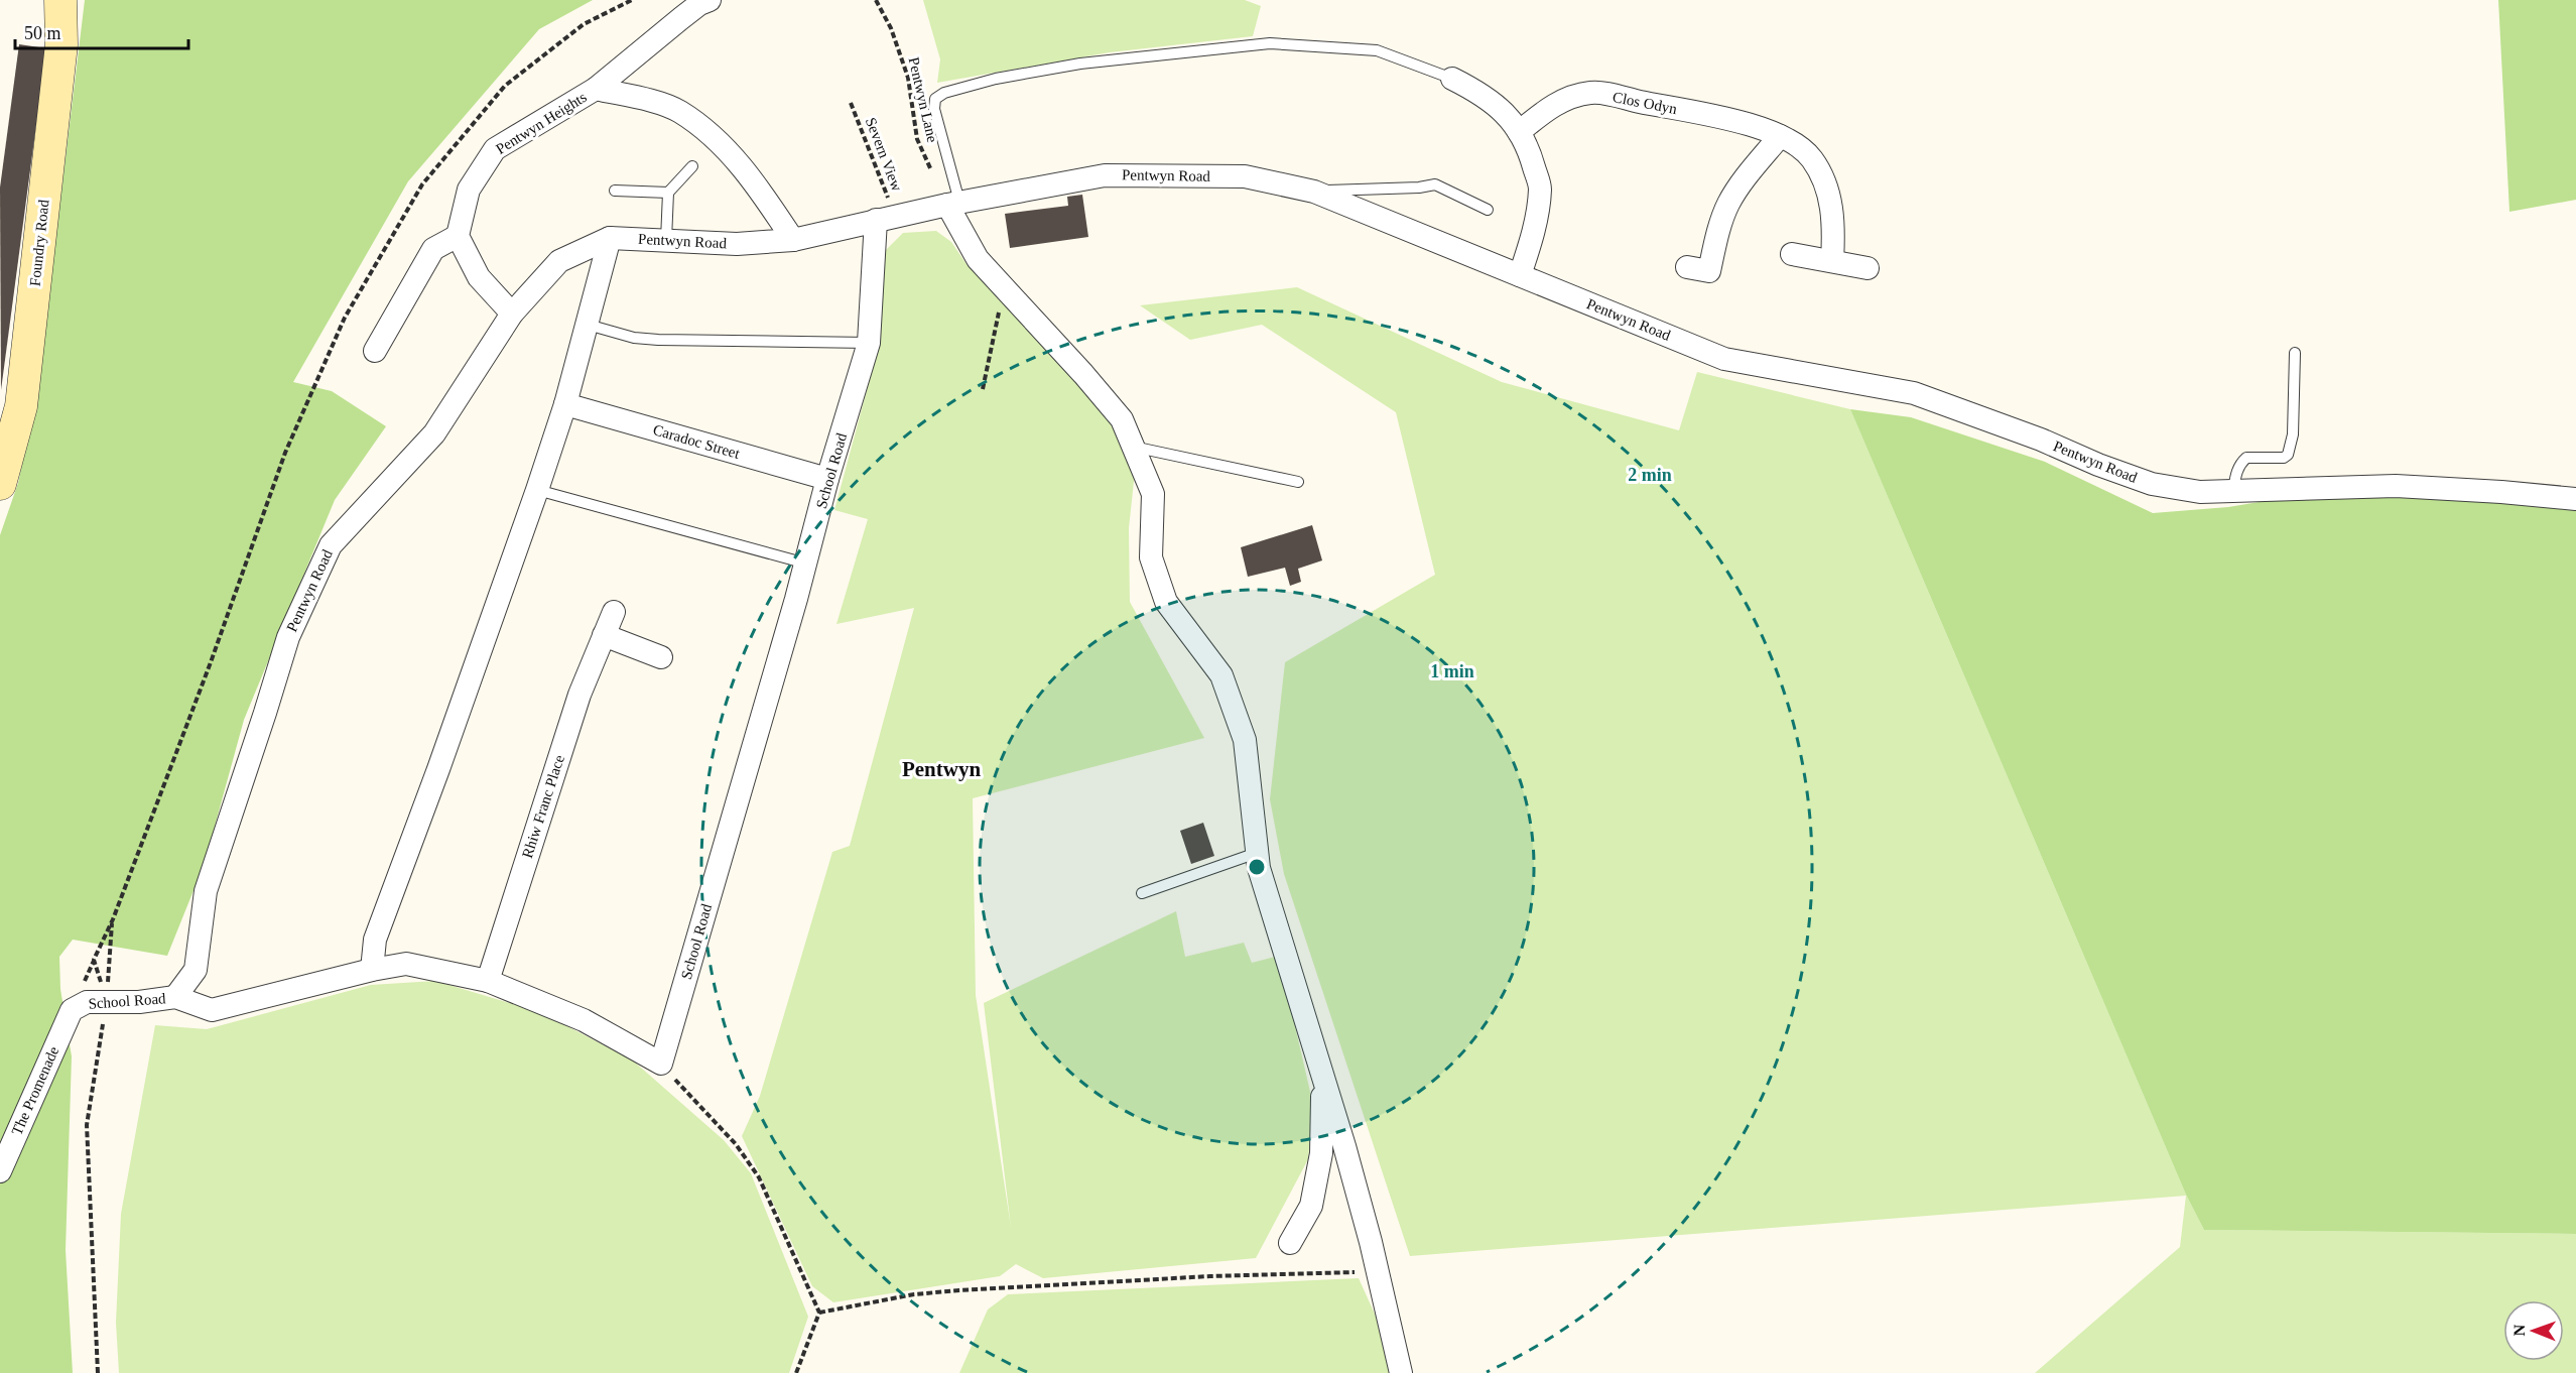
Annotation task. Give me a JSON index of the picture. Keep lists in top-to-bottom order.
{
  "streets": {
    "main road": ["Foundry Road"],
    "street": [
      "Clos Odyn",
      "Pentwyn Heights",
      "Pentwyn Road",
      "Caradoc Street",
      "School Road",
      "Rhiw Franc Place",
      "The Promenade"
    ],
    "path": ["Pentwyn Lane", "Severn View"]
  },
  "crossings": [
    ["Pentwyn Lane", "Pentwyn Road"],
    ["Severn View", "Pentwyn Road"],
    ["Severn View", "School Road"],
    ["Pentwyn Road", "School Road"],
    ["Caradoc Street", "School Road"],
    ["School Road", "Rhiw Franc Place"],
    ["School Road", "The Promenade"]
  ],
  "districts": ["Pentwyn"],
  "scale_bar": "50 m",
  "north": "left",
  "rings": ["2 min", "1 min"]
}
